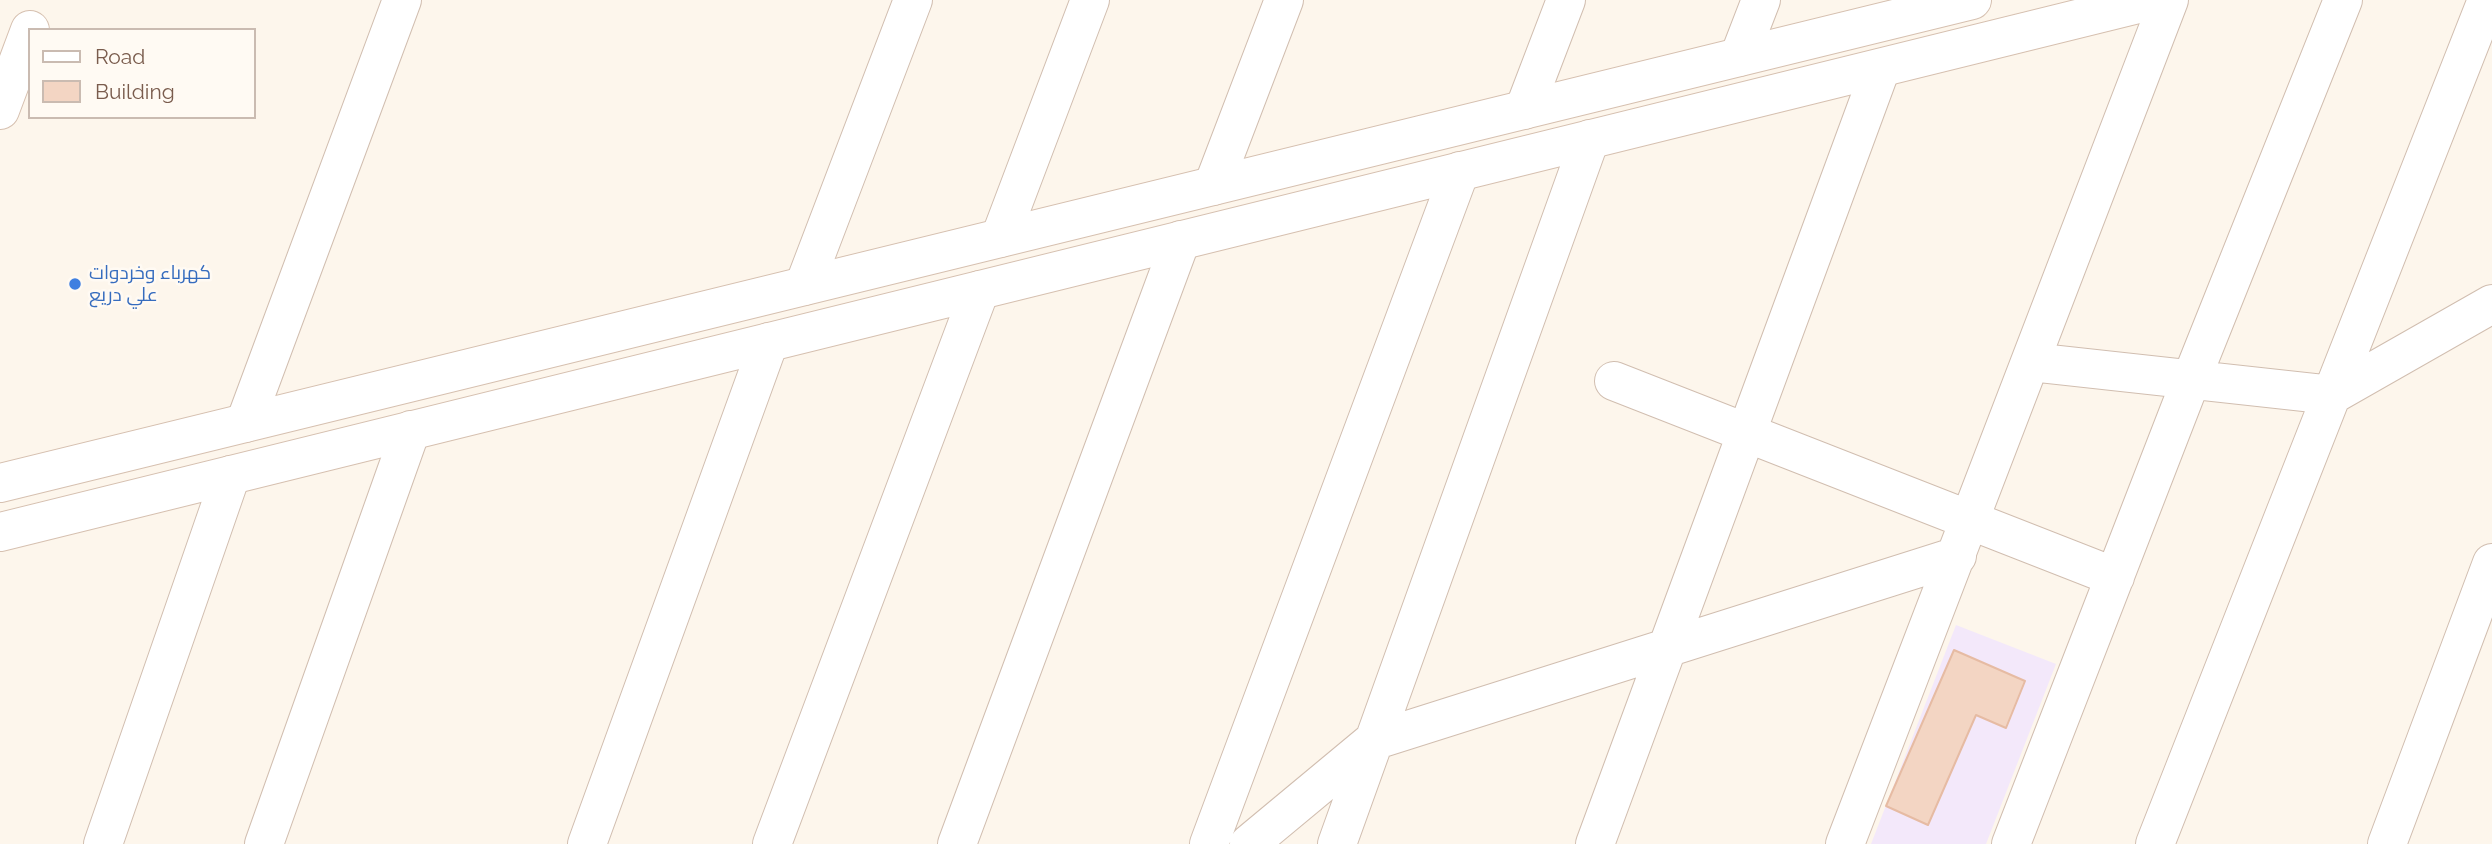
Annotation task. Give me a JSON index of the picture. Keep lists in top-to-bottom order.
{
  "places": ["كهرباء وخردوات علي دريع"],
  "legend": ["Road", "Building"]
}
